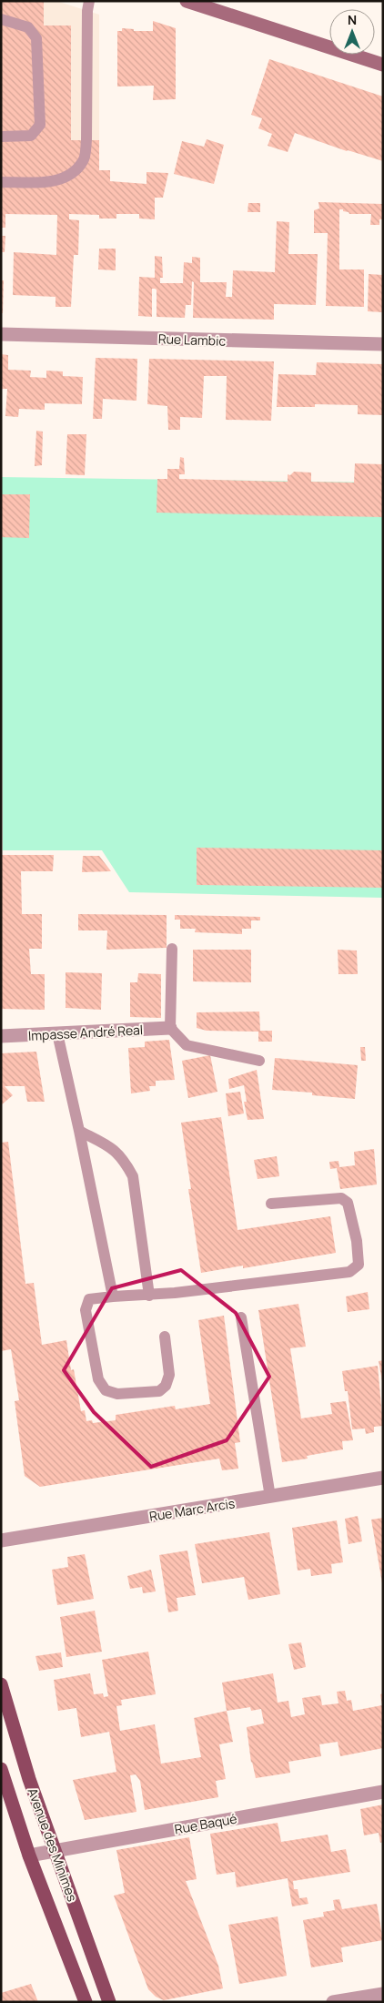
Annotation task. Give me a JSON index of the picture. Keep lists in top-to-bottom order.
{
  "streets": {
    "main road": ["Avenue des Minimes"],
    "street": [
      "Rue Lambic",
      "Impasse André Real",
      "Rue Marc Arcis",
      "Rue Baqué"
    ]
  },
  "crossings": [
    ["Rue Baqué", "Avenue des Minimes"]
  ],
  "north": "top"
}
